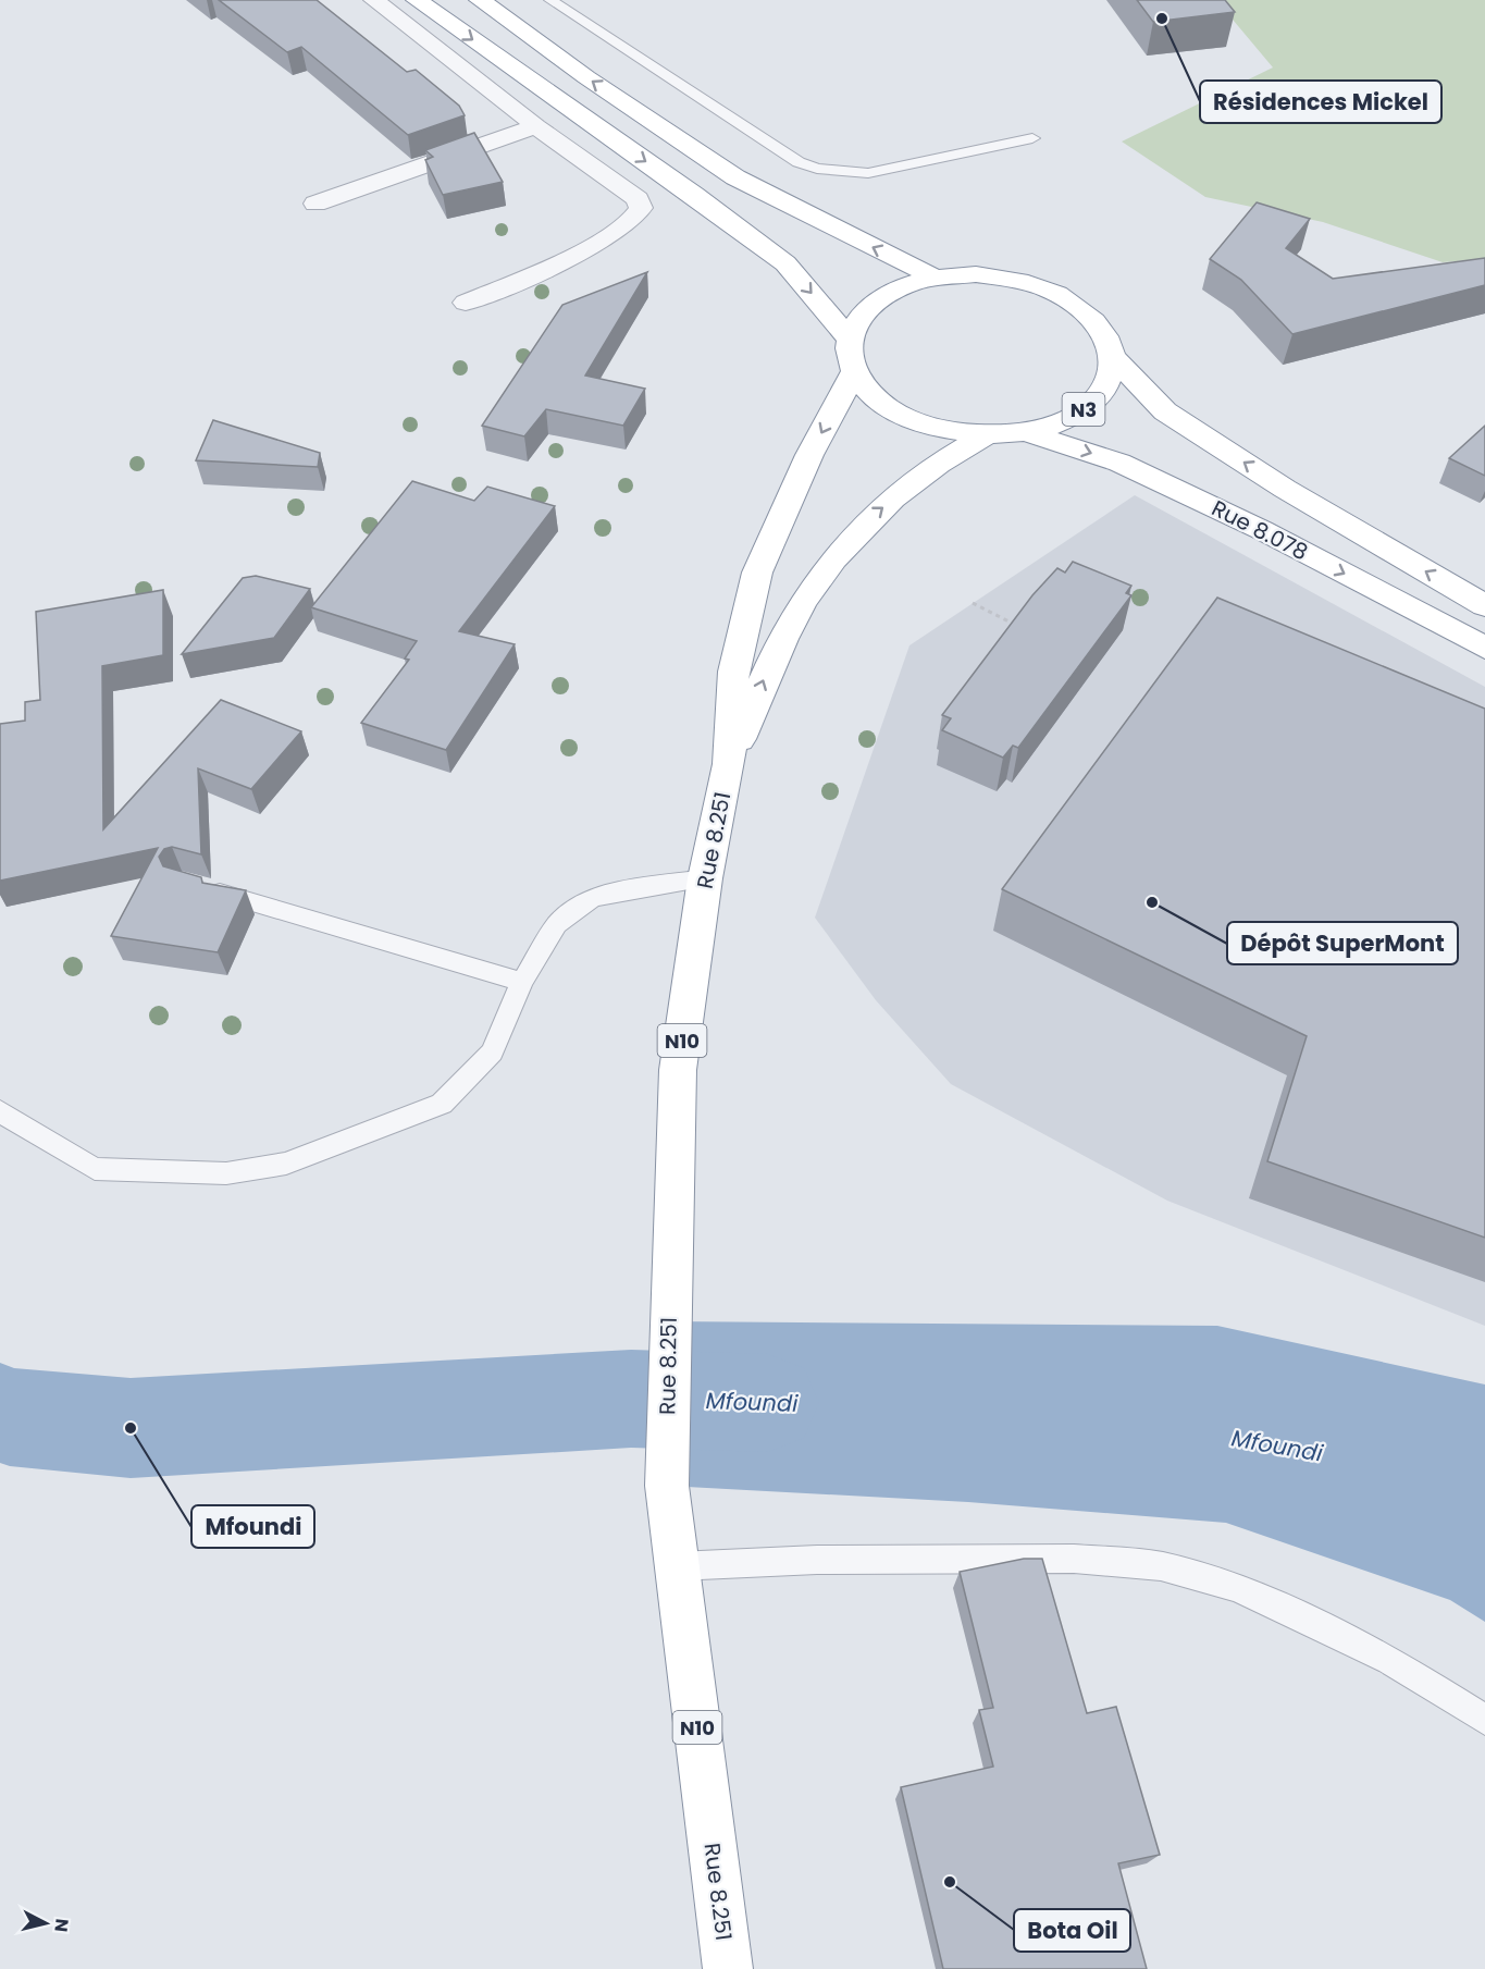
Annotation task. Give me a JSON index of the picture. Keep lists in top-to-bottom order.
{
  "streets": {
    "highway": [
      "N3",
      "Rue 8.078",
      "Rue 8.251",
      "N10"
    ]
  },
  "crossings": [
    ["N3", "Rue 8.078"],
    ["N3", "Rue 8.251"],
    ["Rue 8.078", "Rue 8.251"]
  ],
  "water": ["Mfoundi"],
  "places": [
    "Résidences Mickel",
    "Dépôt SuperMont",
    "Mfoundi",
    "Bota Oil"
  ],
  "north": "right"
}
